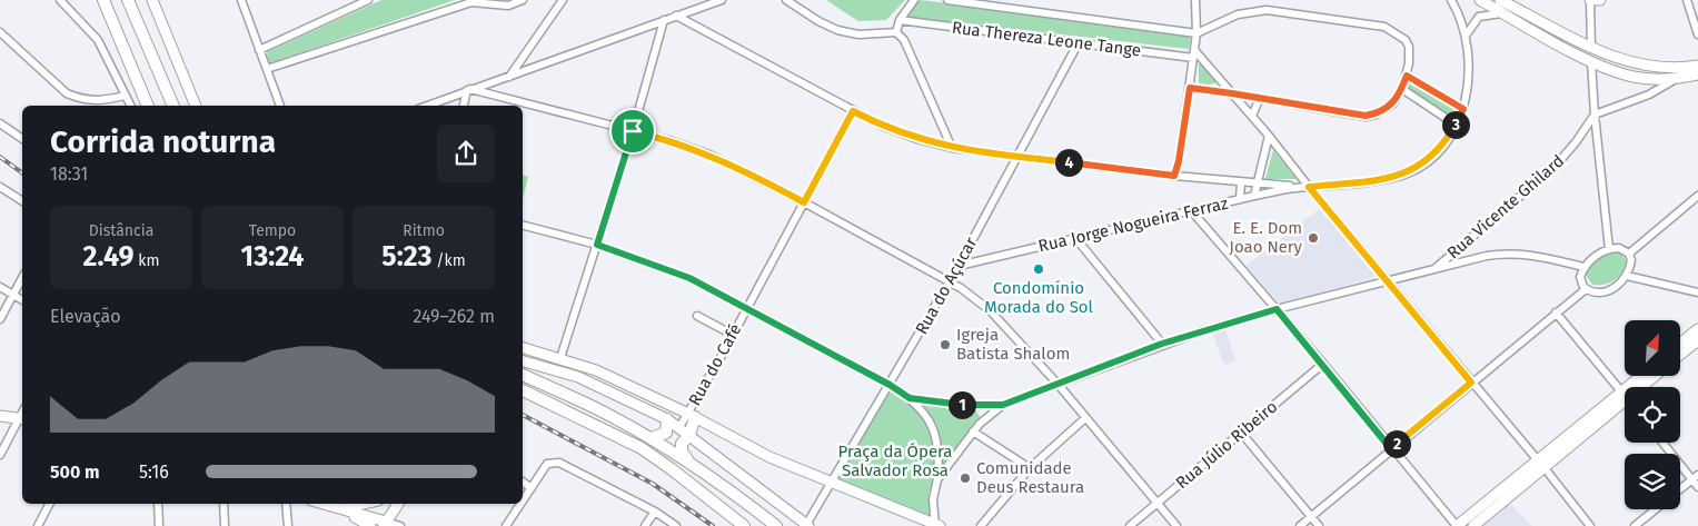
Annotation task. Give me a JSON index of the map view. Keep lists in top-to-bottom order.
{
  "streets": {
    "street": [
      "Rua Thereza Leone Tange",
      "Rua Vicente Ghilard",
      "Rua Jorge Nogueira Ferraz",
      "Rua do Açúcar",
      "Rua do Café",
      "Rua Júlio Ribeiro"
    ]
  },
  "crossings": [
    ["Rua Thereza Leone Tange", "Rua do Açúcar"],
    ["Rua Jorge Nogueira Ferraz", "Rua do Açúcar"]
  ],
  "parks": ["Praça da Ópera Salvador Rosa"],
  "places": [
    "E. E. Dom Joao Nery",
    "Condomínio Morada do Sol",
    "Igreja Batista Shalom",
    "Comunidade Deus Restaura"
  ],
  "north": "top right",
  "page": {
    "heading": ["Corrida noturna", "18:31"],
    "pins": [
      "3",
      "4",
      "1",
      "2"
    ],
    "stats": [
      ["Distância", "2.49 km"],
      ["Tempo", "13:24"],
      ["Ritmo", "5:23 /km"]
    ],
    "chart": ["Elevação", "249–262 m"],
    "list": [
      {
        "name": "500 m",
        "note": "5:16"
      }
    ]
  }
}
